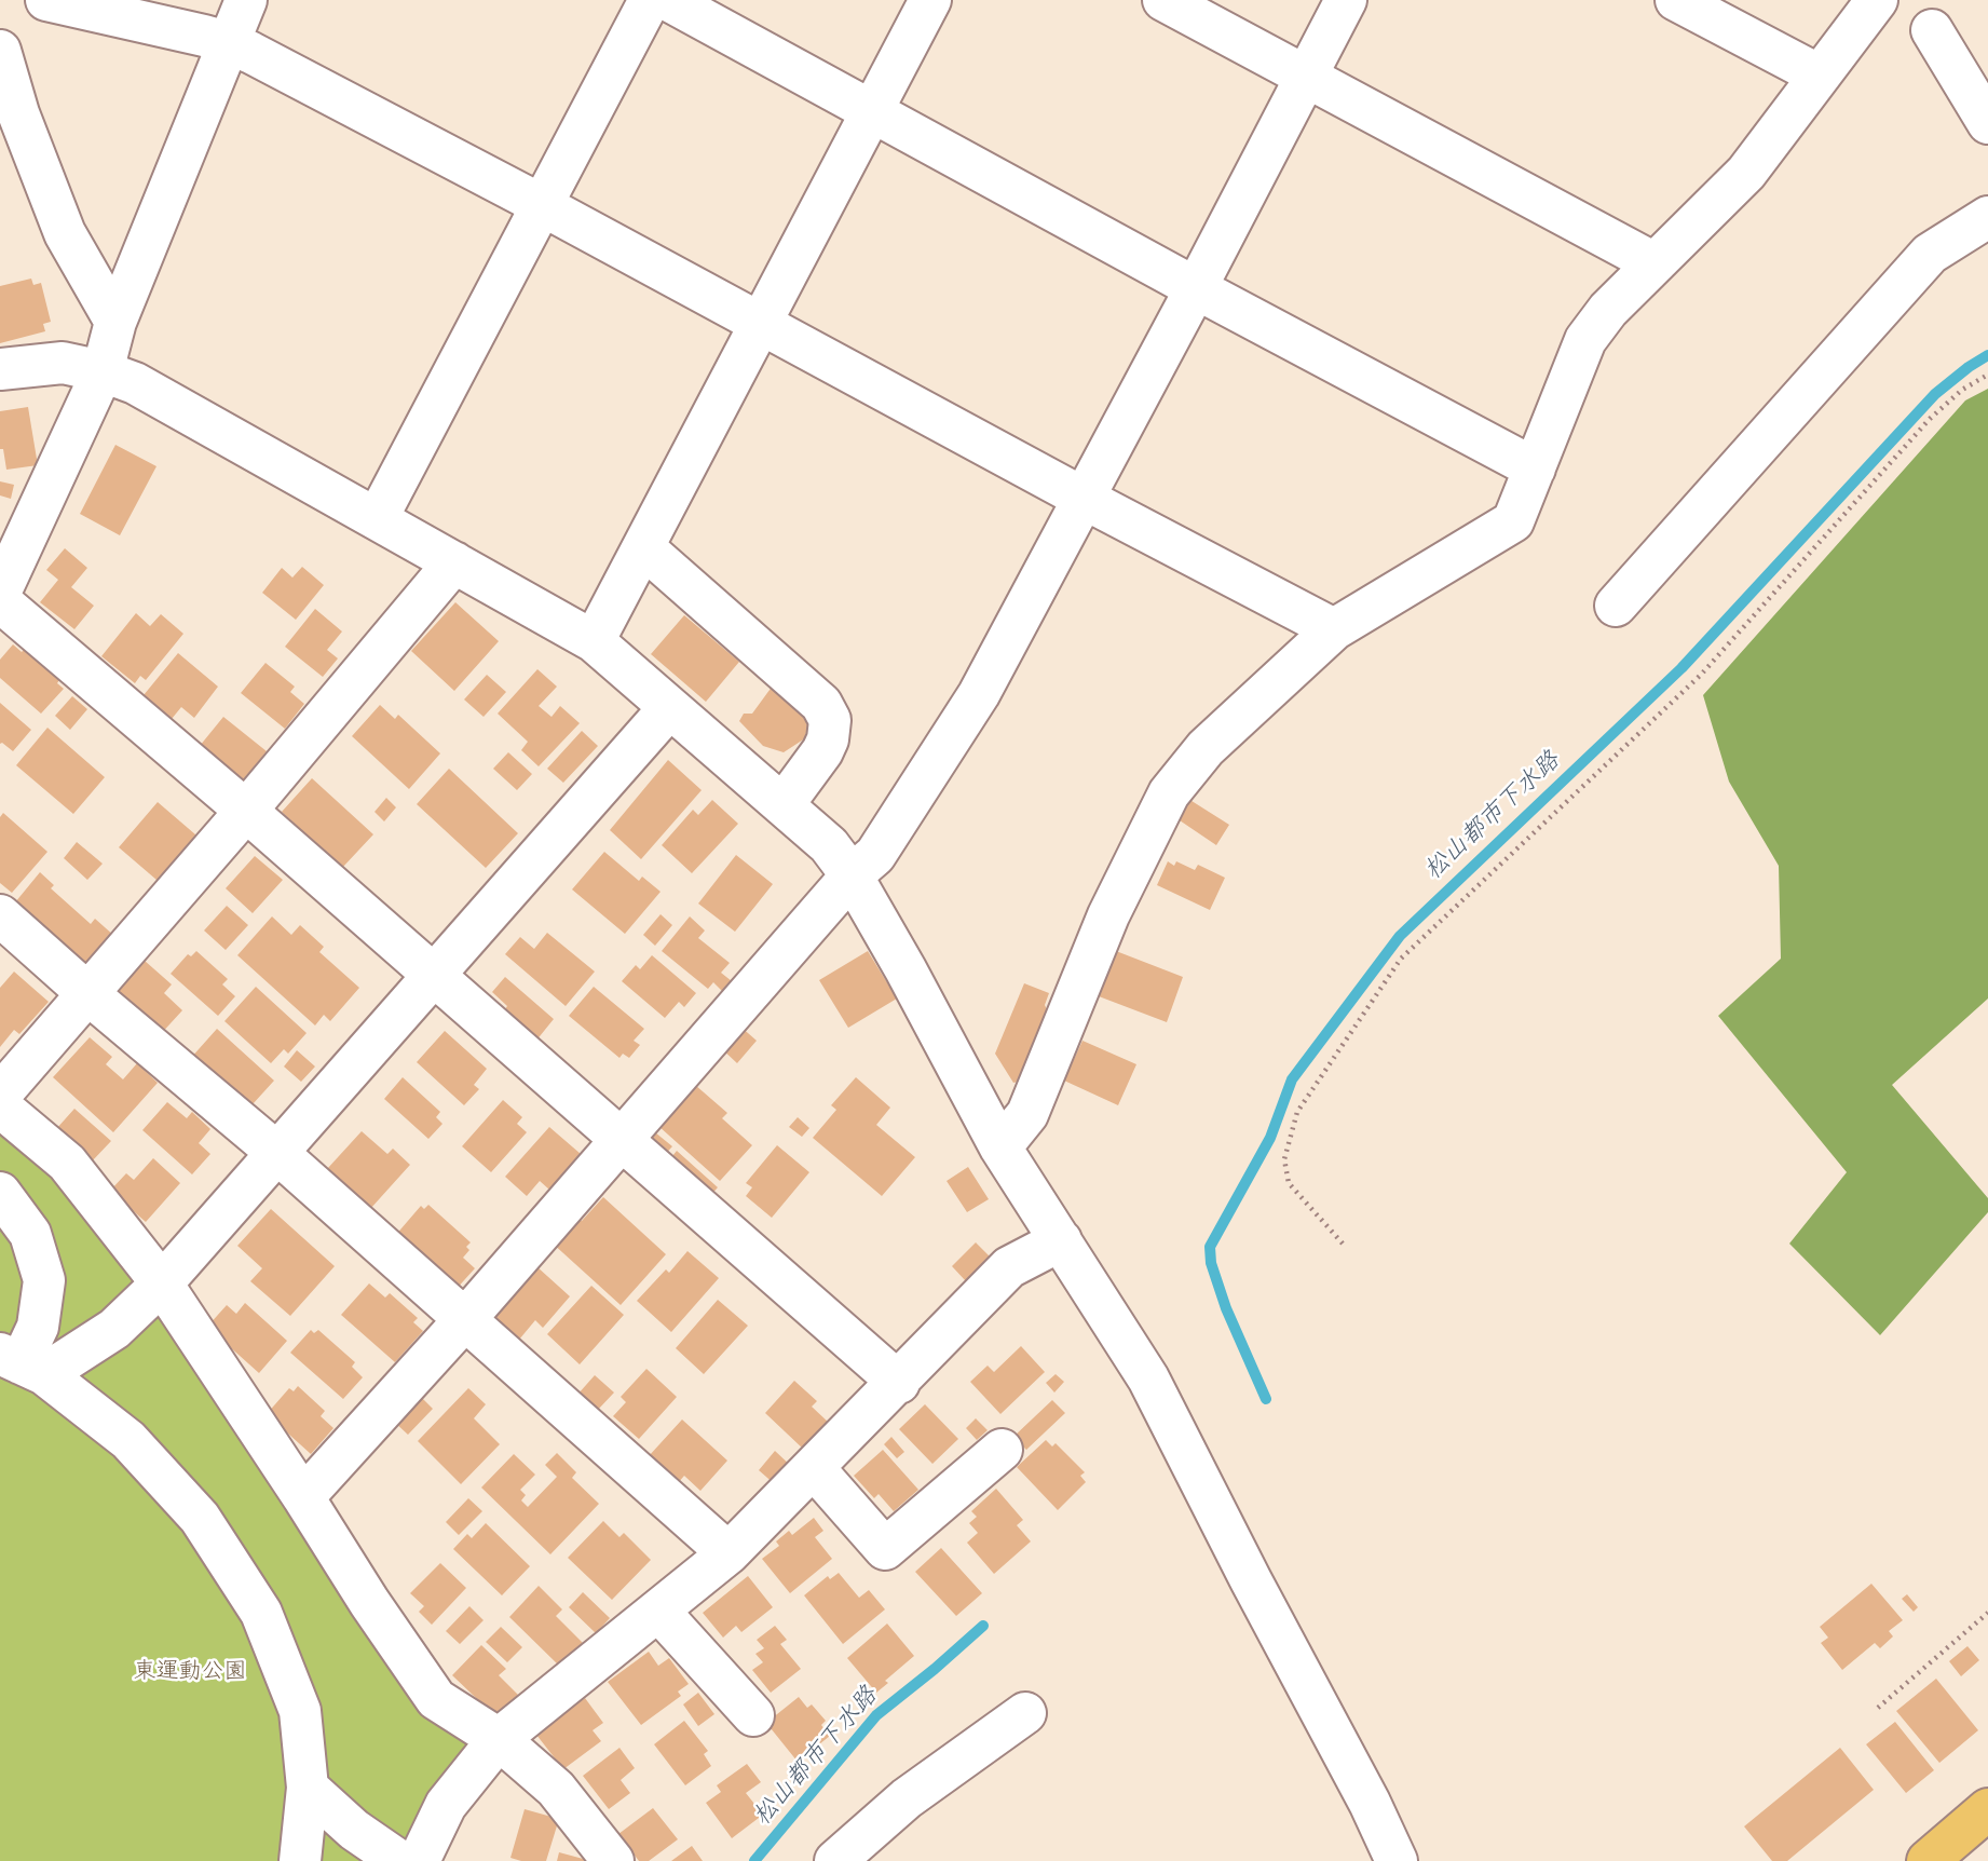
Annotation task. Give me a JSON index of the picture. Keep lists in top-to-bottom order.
{
  "water": ["松山都市下水路"],
  "parks": ["東運動公園"]
}
